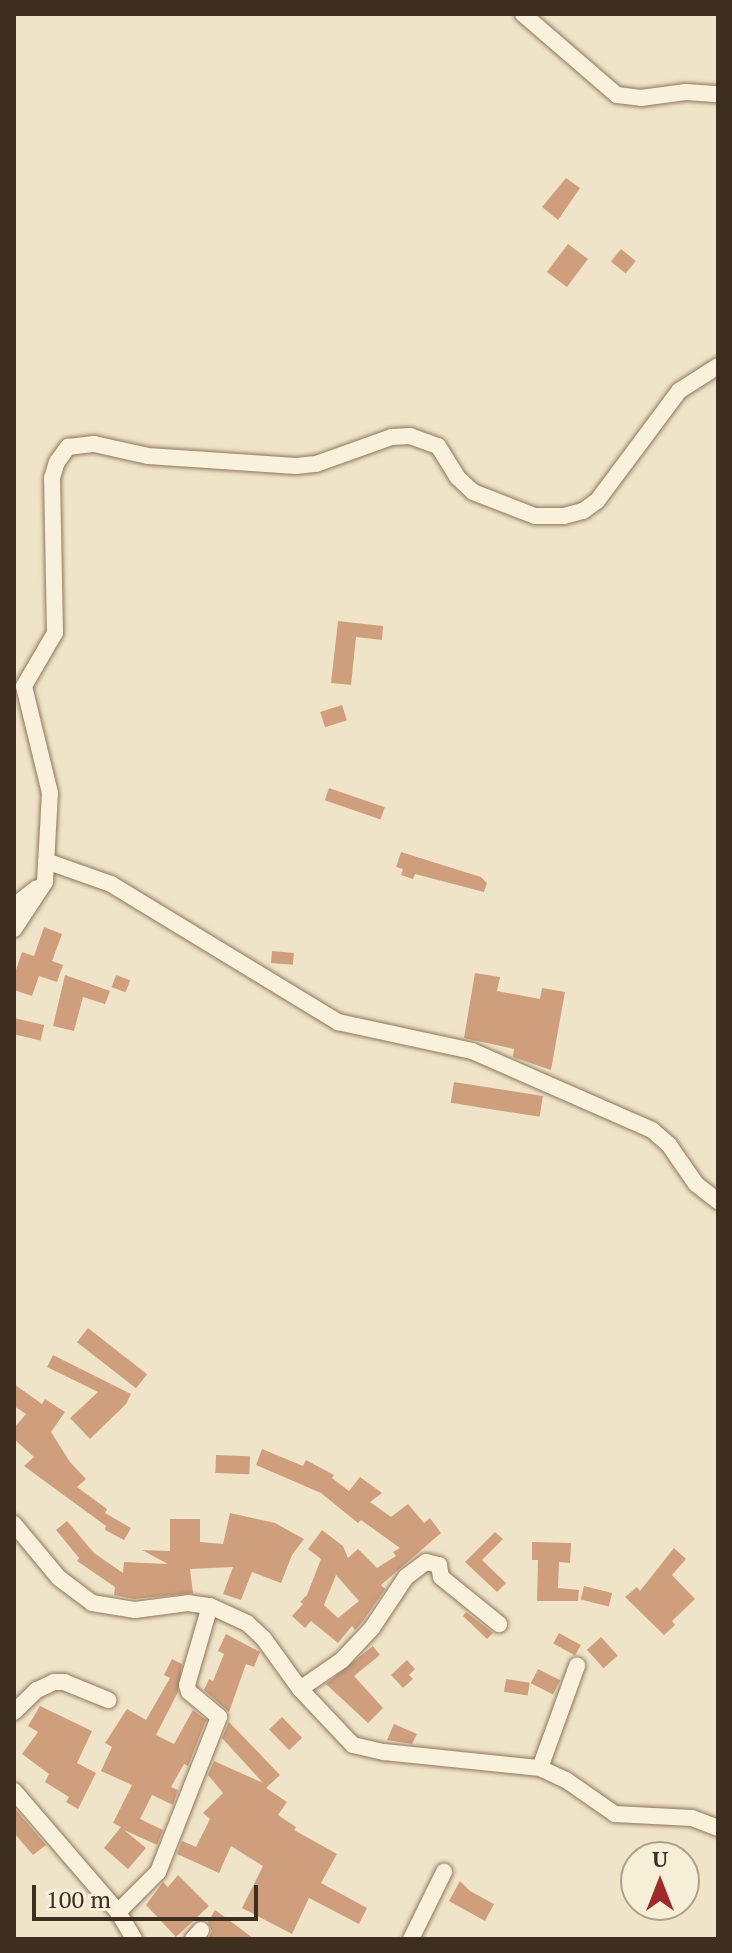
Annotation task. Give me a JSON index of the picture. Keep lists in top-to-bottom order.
{
  "scale_bar": "100 m",
  "north": "top"
}
